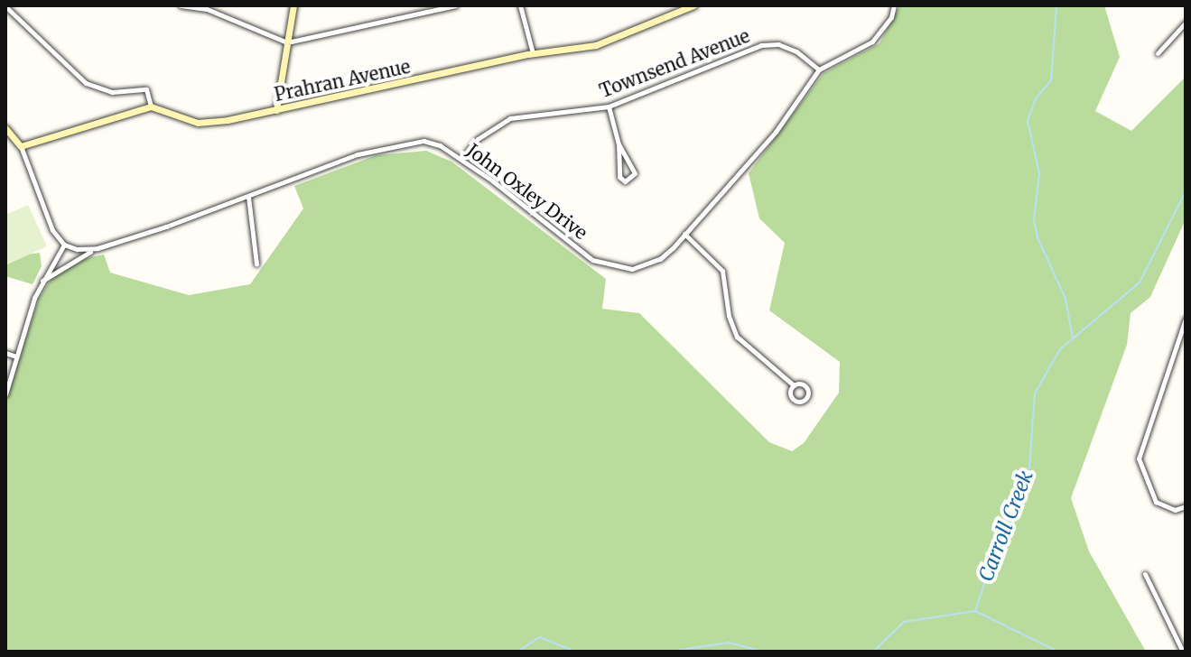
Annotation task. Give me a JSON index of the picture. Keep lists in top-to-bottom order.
{
  "streets": {
    "street": ["Townsend Avenue", "Prahran Avenue", "John Oxley Drive"]
  },
  "crossings": [
    ["Townsend Avenue", "John Oxley Drive"]
  ],
  "water": ["Carroll Creek"]
}
